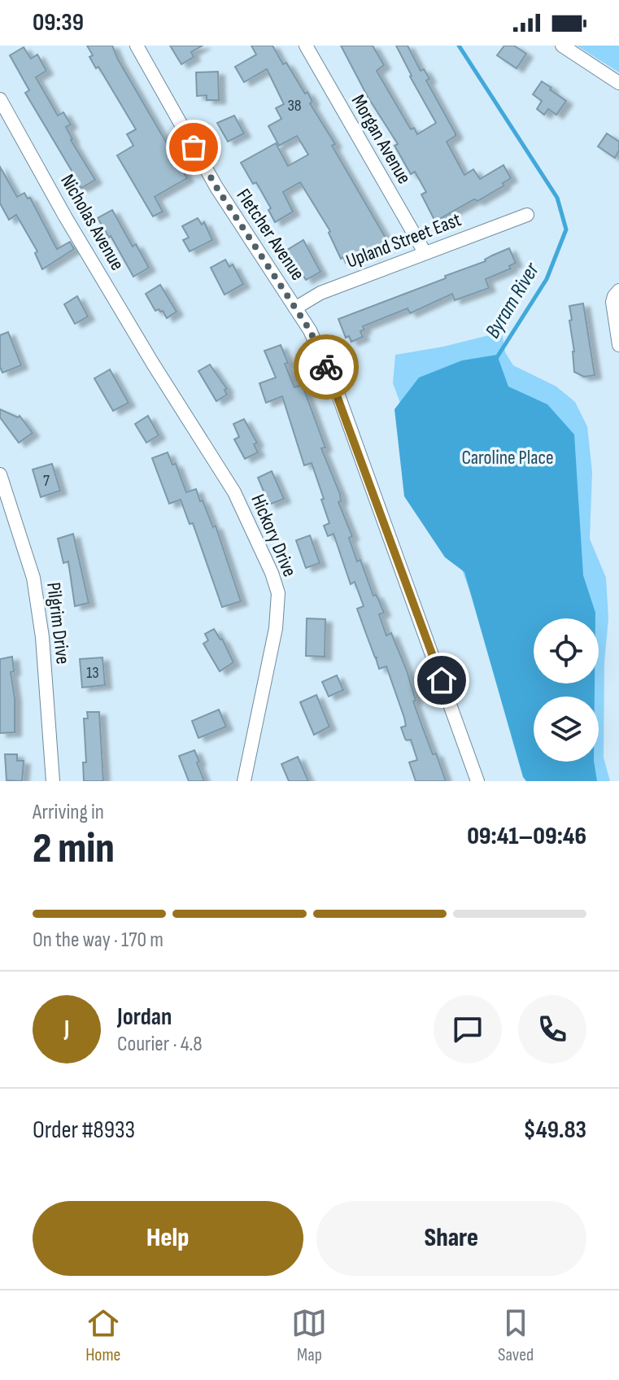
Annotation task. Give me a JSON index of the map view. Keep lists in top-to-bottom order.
{
  "streets": {
    "street": [
      "Morgan Avenue",
      "Nicholas Avenue",
      "Fletcher Avenue",
      "Upland Street East",
      "Hickory Drive",
      "Pilgrim Drive"
    ]
  },
  "crossings": [
    ["Morgan Avenue", "Upland Street East"],
    ["Nicholas Avenue", "Hickory Drive"],
    ["Fletcher Avenue", "Upland Street East"]
  ],
  "water": ["Byram River"],
  "parks": ["Caroline Place"],
  "house_numbers": ["38", "7", "13"],
  "page": {
    "status": "09:39",
    "heading": ["2 min", "Arriving in", "09:41–09:46"],
    "panel": [
      "Jordan",
      "Courier · 4.8",
      "Order #8933",
      "$49.83"
    ],
    "bar": "On the way · 170 m",
    "round": "J",
    "buttons": ["Help", "Share"],
    "tabs": ["Home", "Map", "Saved"]
  }
}
